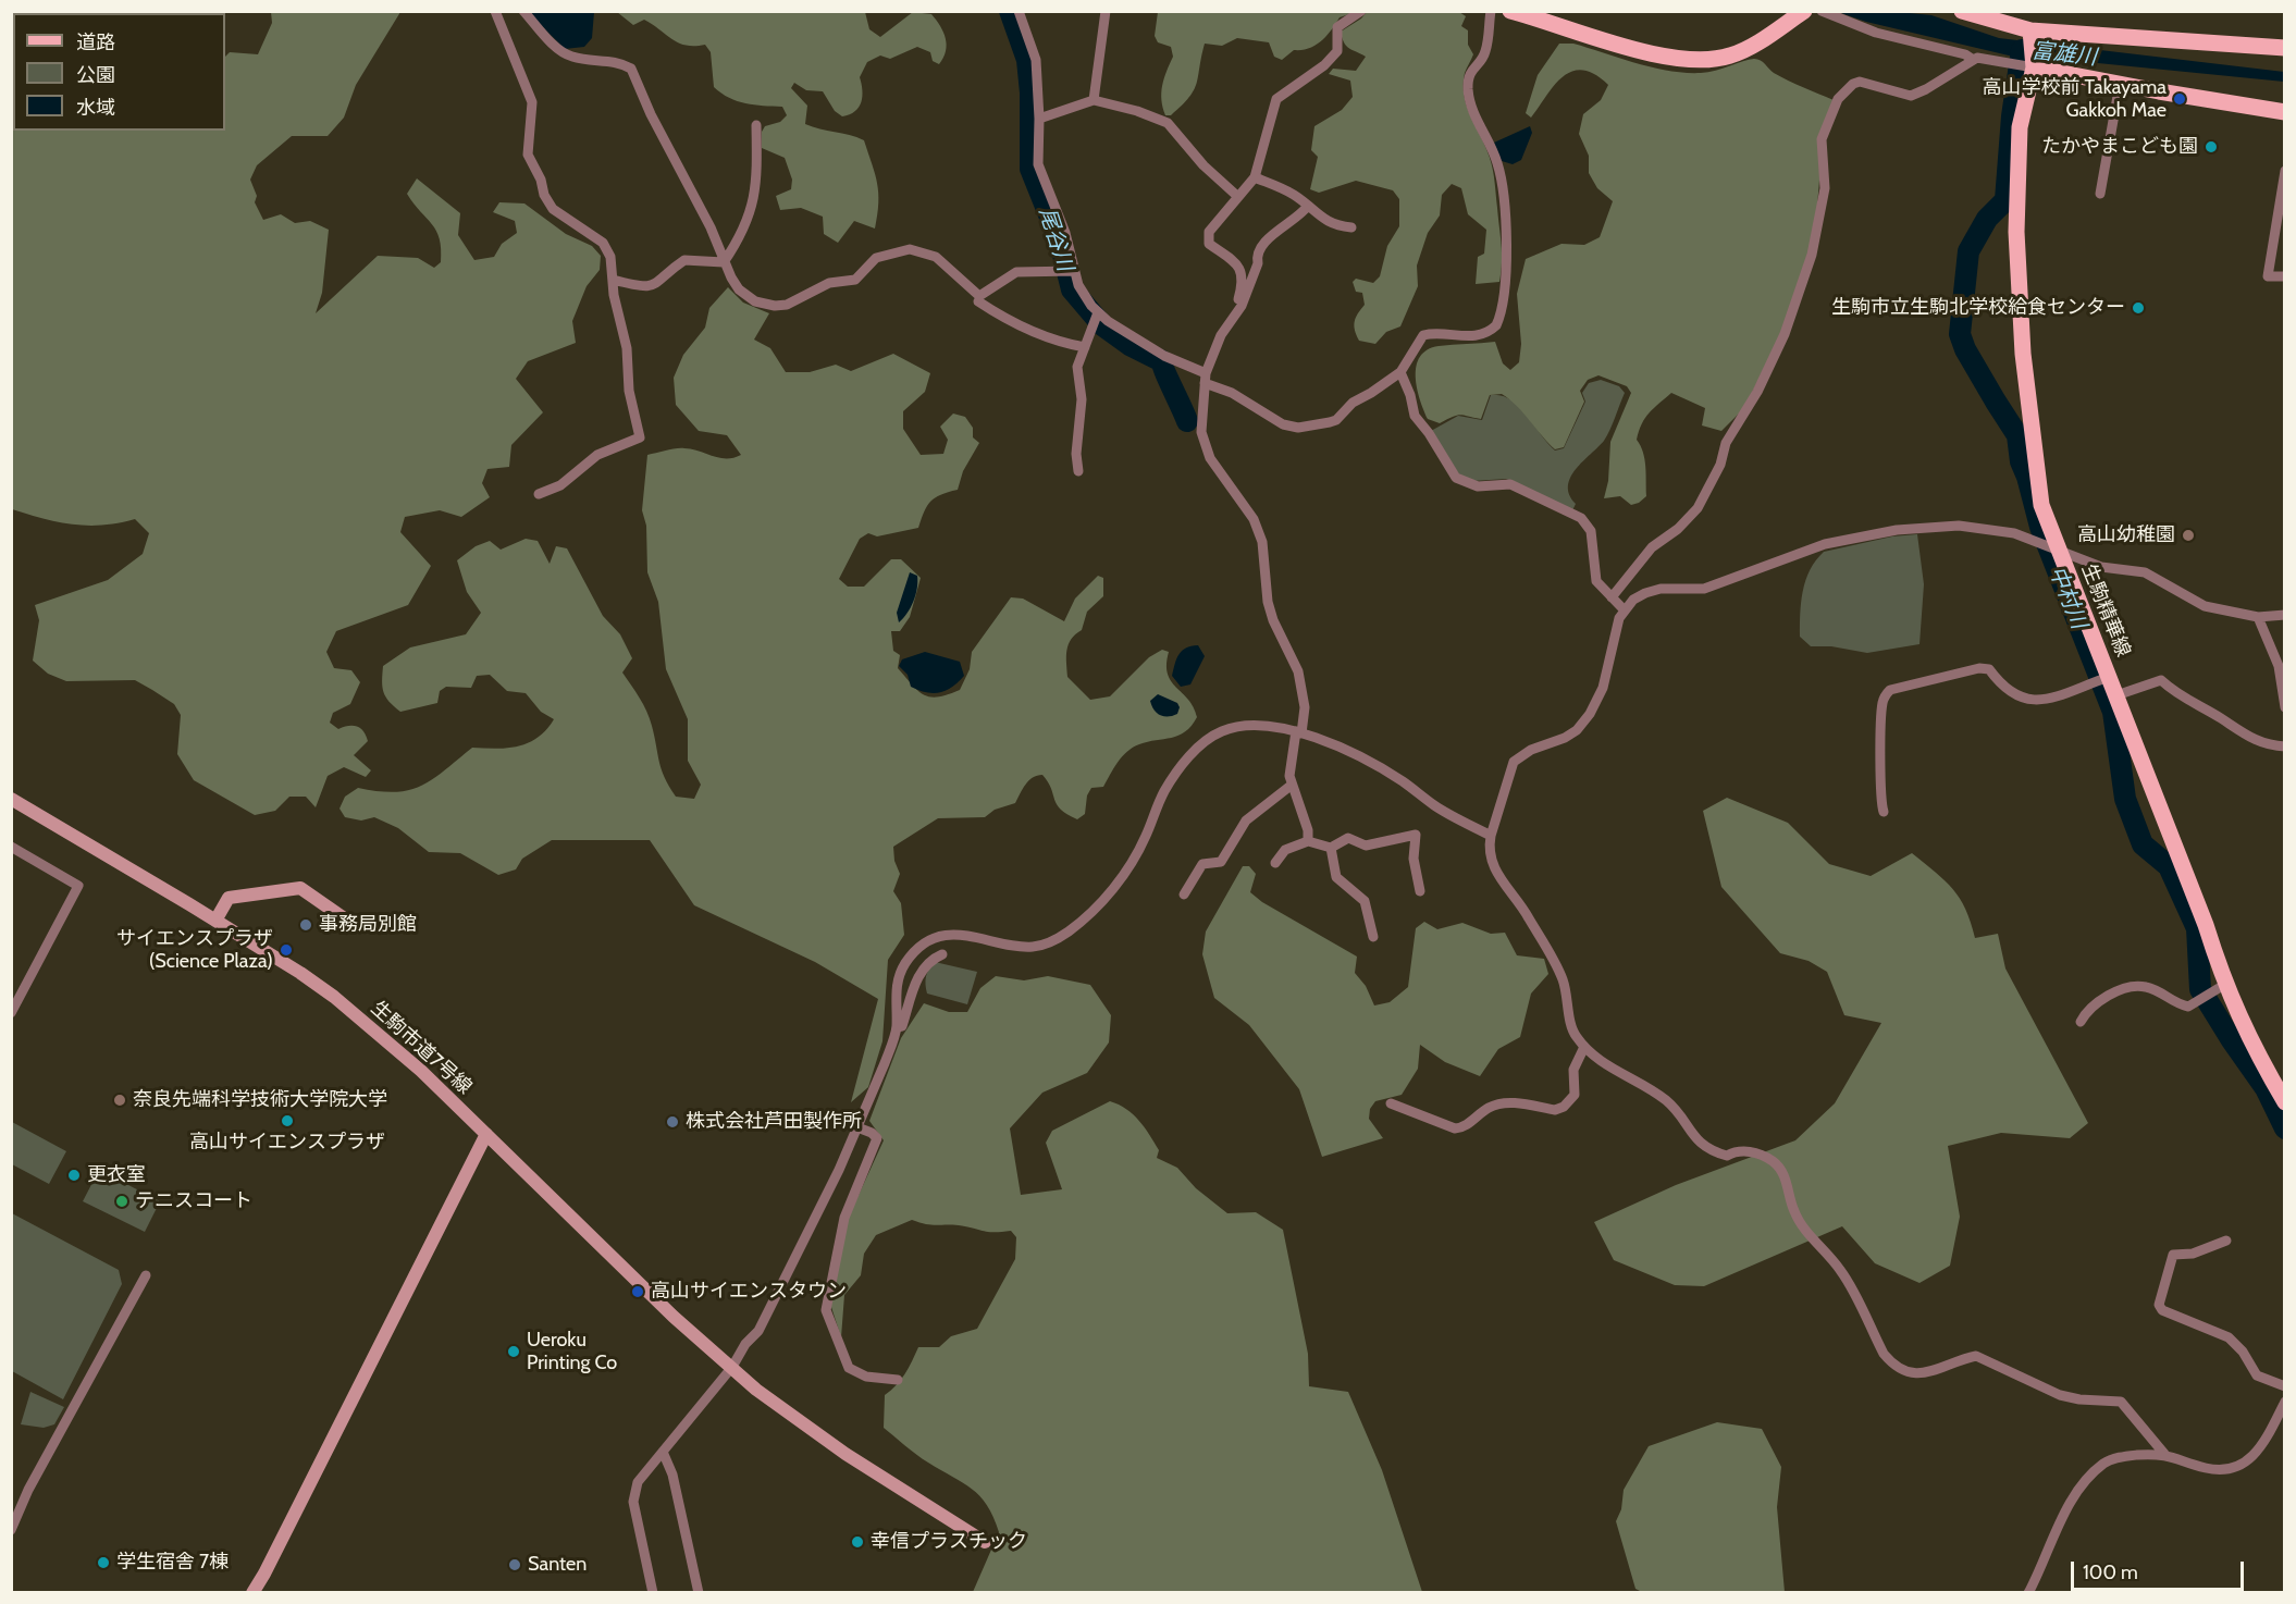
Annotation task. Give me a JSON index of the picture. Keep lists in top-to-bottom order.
{
  "streets": {
    "main road": ["生駒精華線"],
    "street": ["生駒市道7号線"]
  },
  "water": ["富雄川", "尾谷川", "中村川"],
  "places": [
    "高山学校前 Takayama Gakkoh Mae",
    "たかやまこども園",
    "生駒市立生駒北学校給食センター",
    "高山幼稚園",
    "事務局別館",
    "サイエンスプラザ (Science Plaza)",
    "奈良先端科学技術大学院大学",
    "高山サイエンスプラザ",
    "株式会社芦田製作所",
    "更衣室",
    "テニスコート",
    "高山サイエンスタウン",
    "Ueroku Printing Co",
    "幸信プラスチック",
    "学生宿舎 7棟",
    "Santen"
  ],
  "legend": ["道路", "公園", "水域"],
  "scale_bar": "100 m"
}
